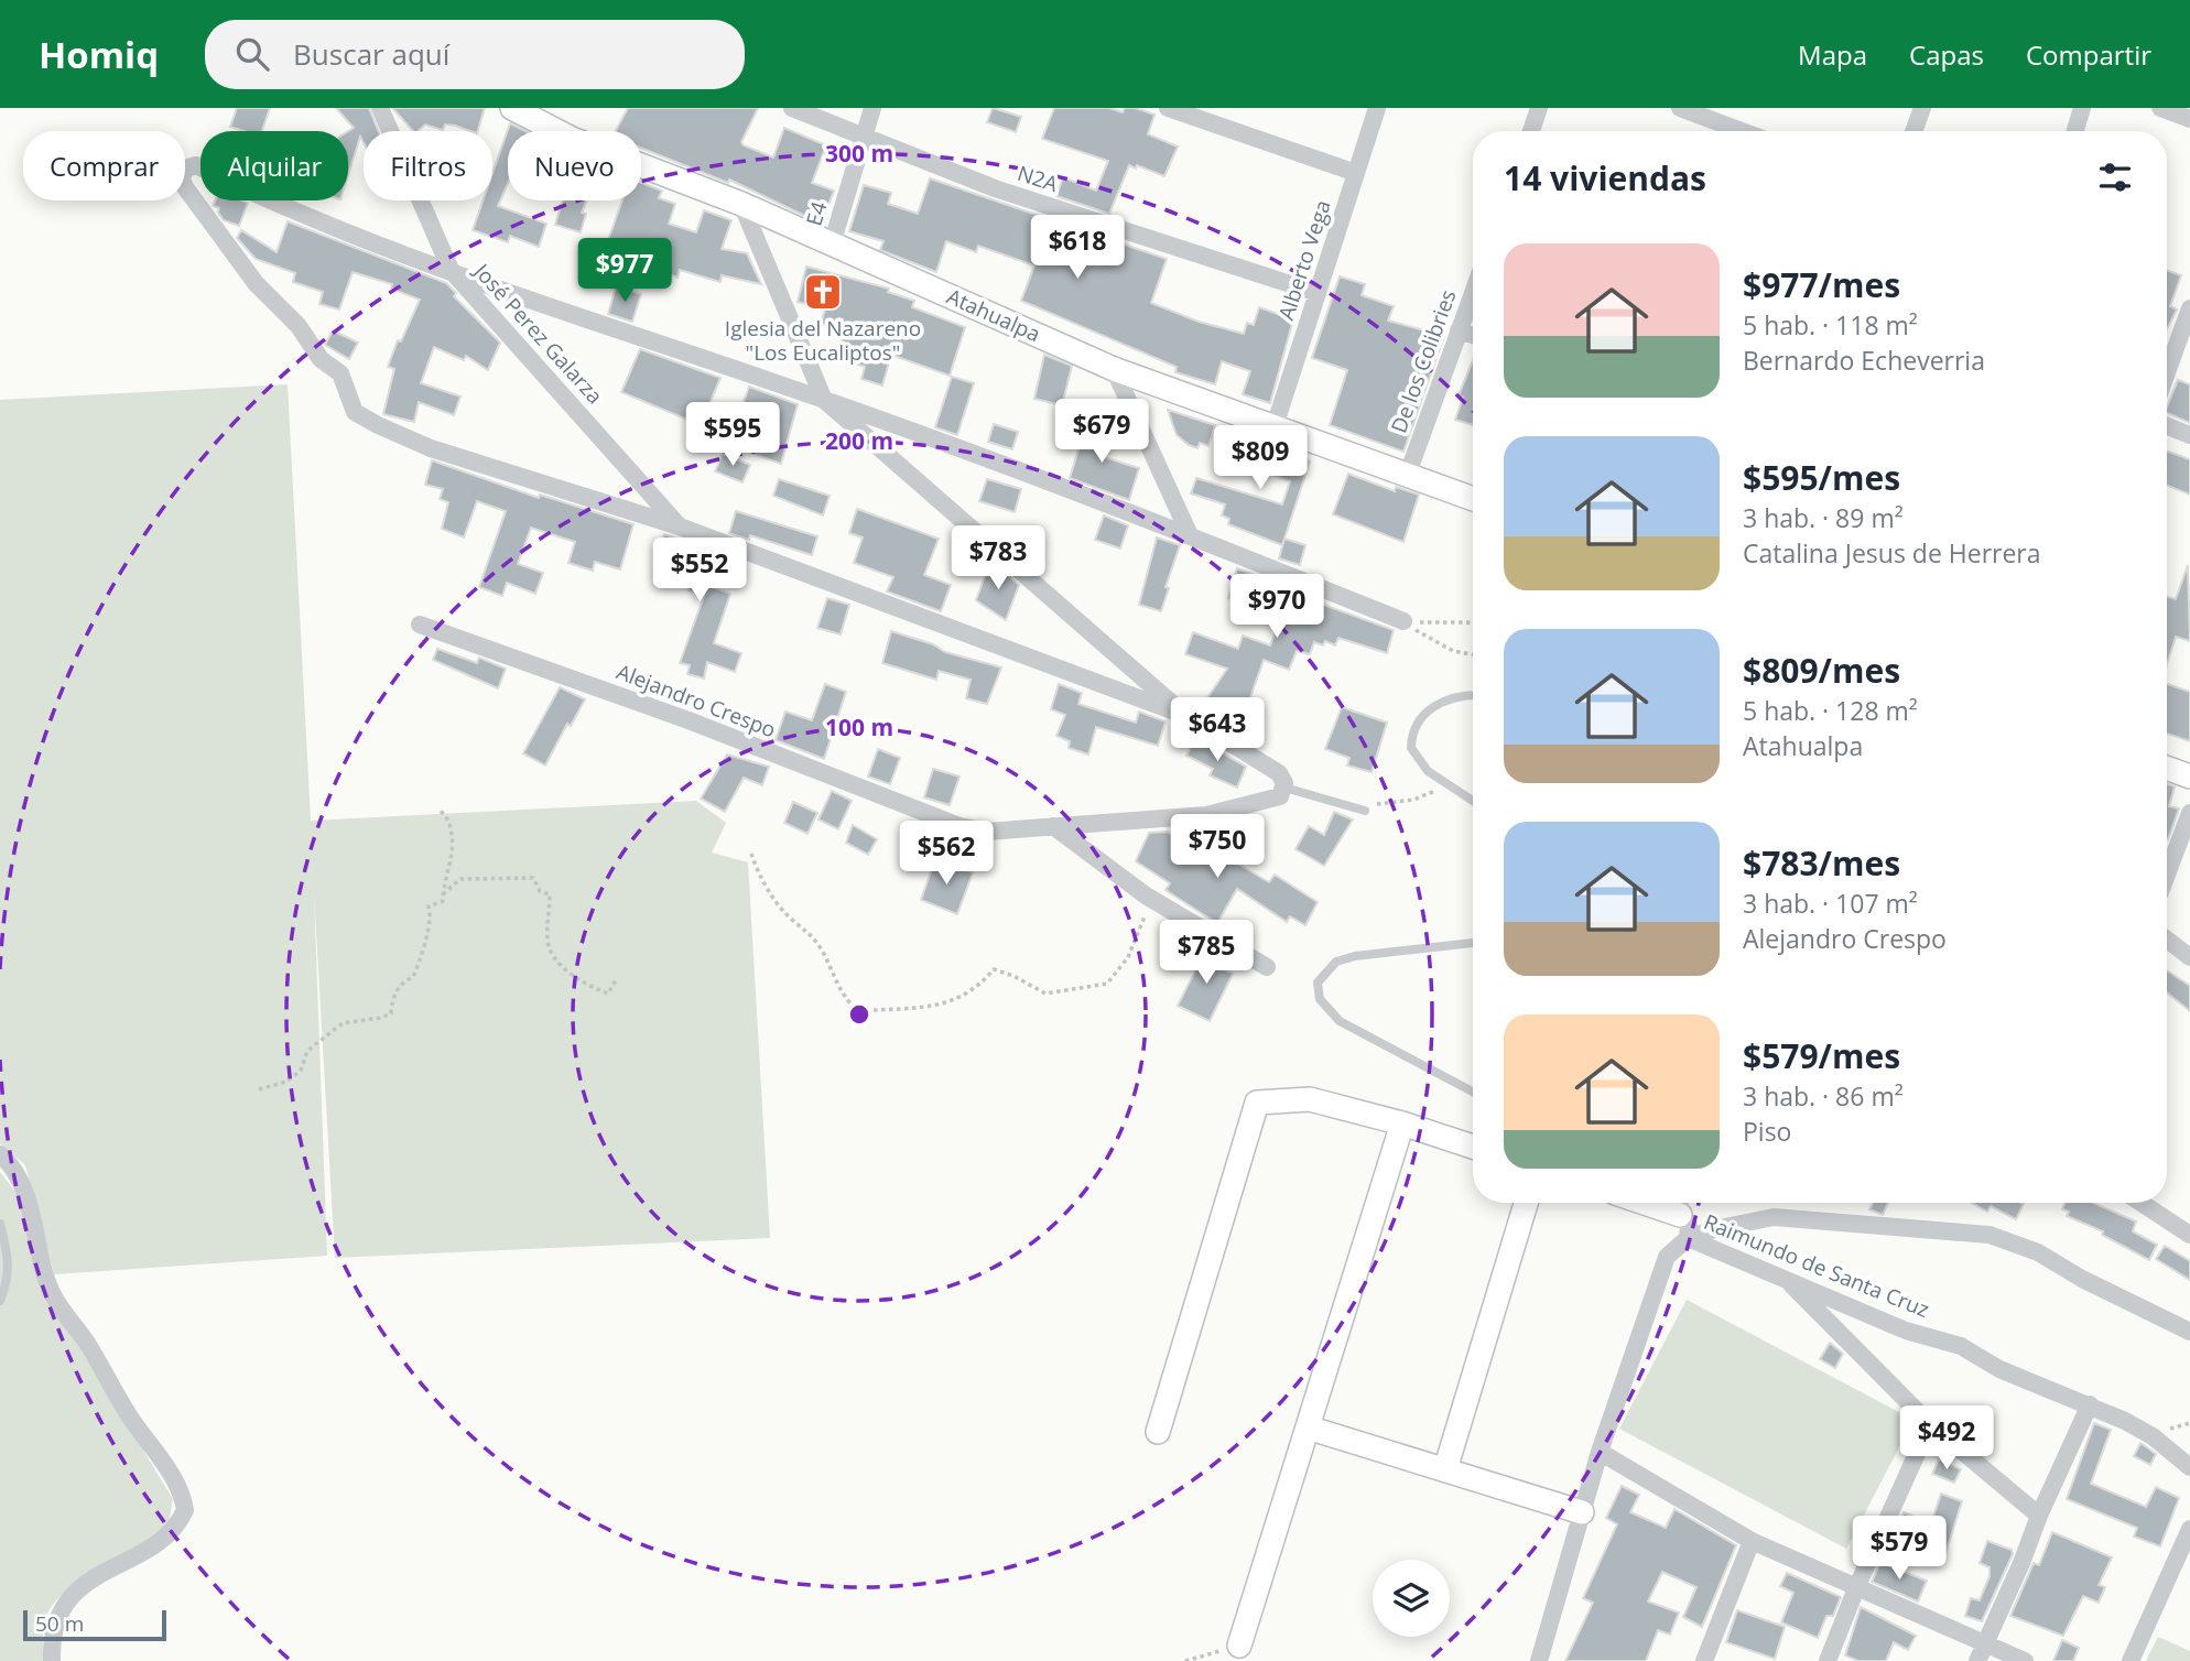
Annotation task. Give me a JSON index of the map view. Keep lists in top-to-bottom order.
{
  "streets": {
    "street": [
      "N2A",
      "E4",
      "Alberto Vega",
      "Atahualpa",
      "José Perez Galarza",
      "De los Colibries",
      "Alejandro Crespo",
      "Raimundo de Santa Cruz"
    ]
  },
  "crossings": [
    ["N2A", "E4"],
    ["N2A", "Alberto Vega"],
    ["E4", "Atahualpa"],
    ["Alberto Vega", "Atahualpa"],
    ["Atahualpa", "De los Colibries"]
  ],
  "places": {
    "church": ["Iglesia del Nazareno \"Los Eucaliptos\""]
  },
  "scale_bar": "50 m",
  "page": {
    "header": "Homiq",
    "search": "Buscar aquí",
    "nav": ["Mapa", "Capas", "Compartir"],
    "chip": [
      "Comprar",
      "Alquilar",
      "Filtros",
      "Nuevo"
    ],
    "heading": "14 viviendas",
    "price": [
      "$618",
      "$977",
      "$679",
      "$595",
      "$809",
      "$783",
      "$552",
      "$970",
      "$643",
      "$750",
      "$562",
      "$785",
      "$492",
      "$579"
    ],
    "list": [
      {
        "name": "$977/mes",
        "note": "5 hab. · 118 m² · Bernardo Echeverria"
      },
      {
        "name": "$595/mes",
        "note": "3 hab. · 89 m² · Catalina Jesus de Herrera"
      },
      {
        "name": "$809/mes",
        "note": "5 hab. · 128 m² · Atahualpa"
      },
      {
        "name": "$783/mes",
        "note": "3 hab. · 107 m² · Alejandro Crespo"
      },
      {
        "name": "$579/mes",
        "note": "3 hab. · 86 m² · Piso"
      }
    ],
    "scale": "50 m"
  },
  "rings": ["300 m", "200 m", "100 m"]
}
